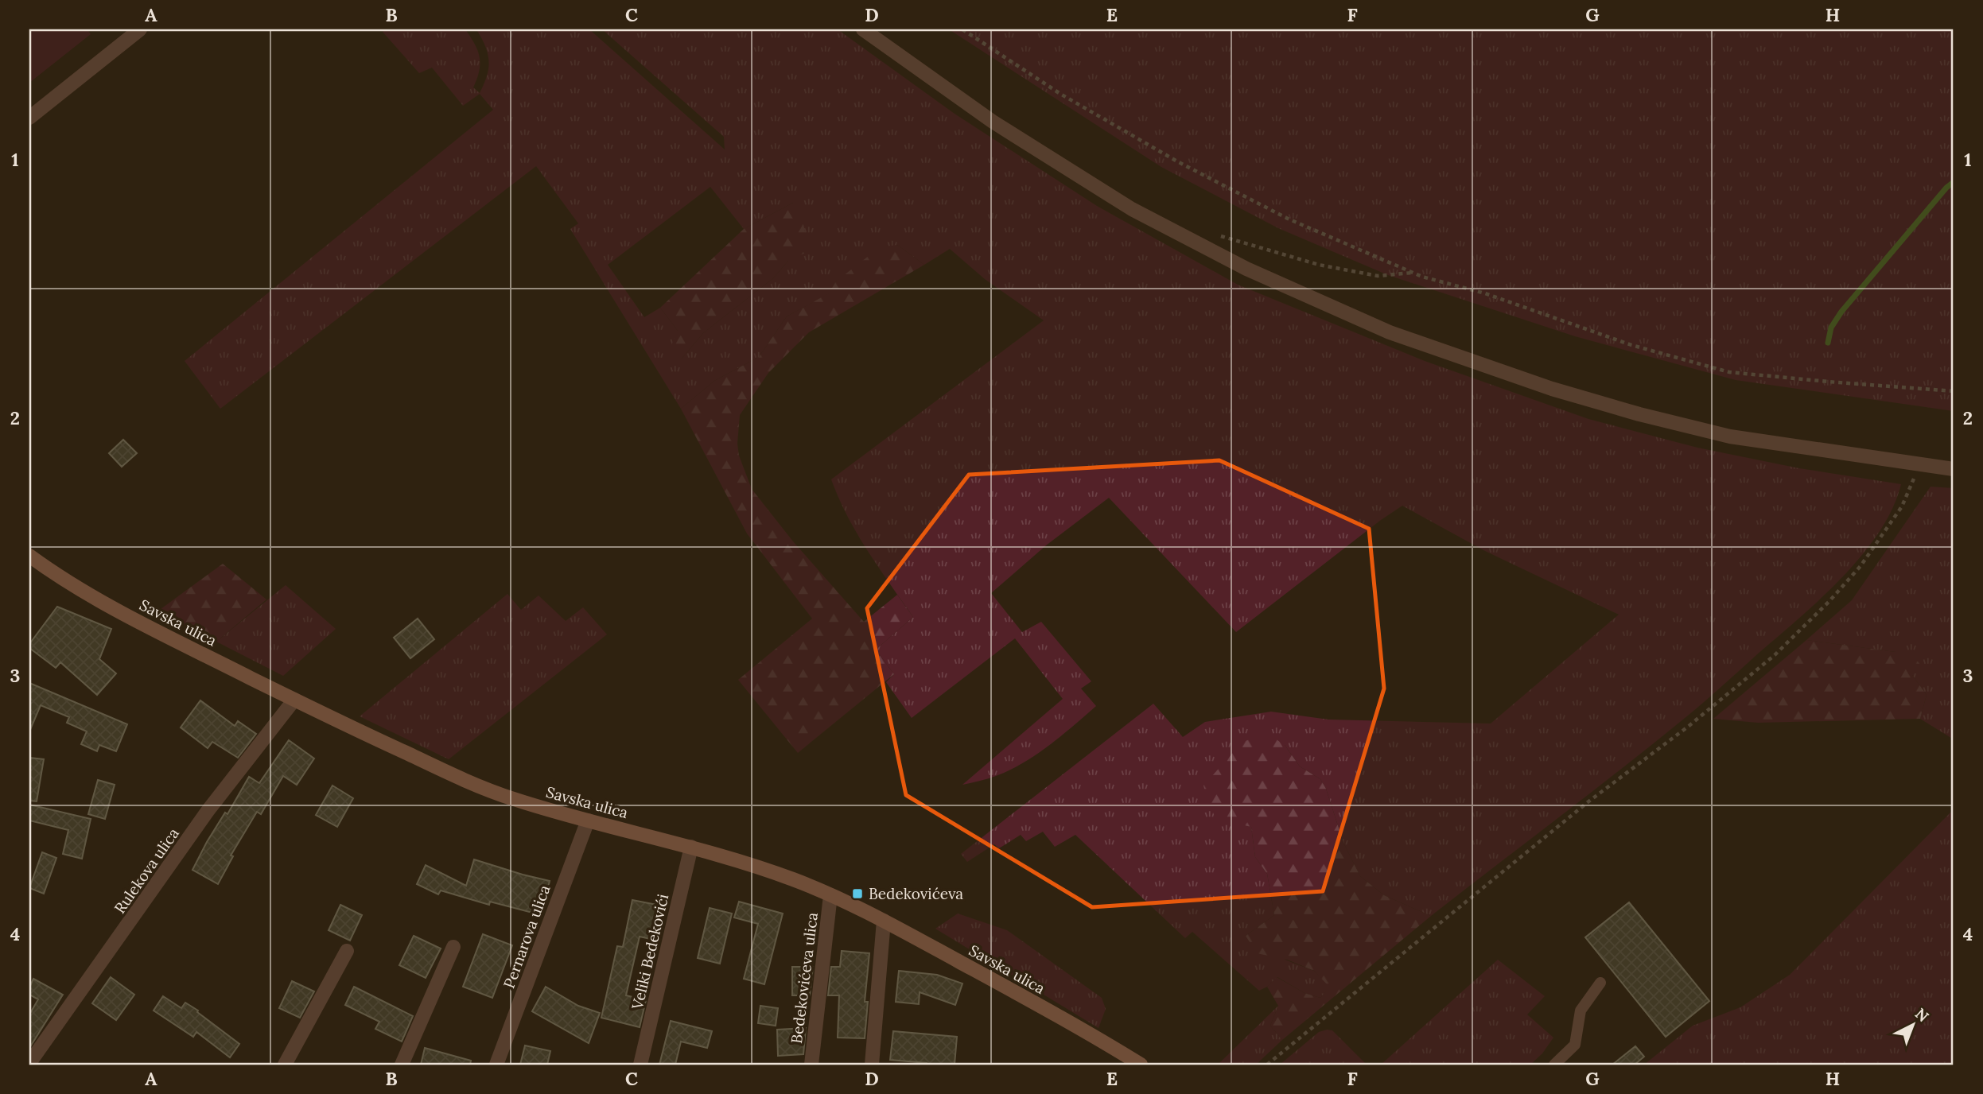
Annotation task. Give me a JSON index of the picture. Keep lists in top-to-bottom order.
{
  "streets": {
    "street": [
      "Savska ulica",
      "Rulekova ulica",
      "Pernarova ulica",
      "Veliki Bedekovići",
      "Bedekovićeva ulica"
    ]
  },
  "crossings": [
    ["Savska ulica", "Rulekova ulica"],
    ["Savska ulica", "Pernarova ulica"],
    ["Savska ulica", "Veliki Bedekovići"],
    ["Savska ulica", "Bedekovićeva ulica"]
  ],
  "places": {
    "transit": ["Bedekovićeva"]
  },
  "north": "top right",
  "grid": {
    "columns": [
      "A",
      "B",
      "C",
      "D",
      "E",
      "F",
      "G",
      "H"
    ],
    "rows": [
      "1",
      "2",
      "3",
      "4"
    ]
  }
}
